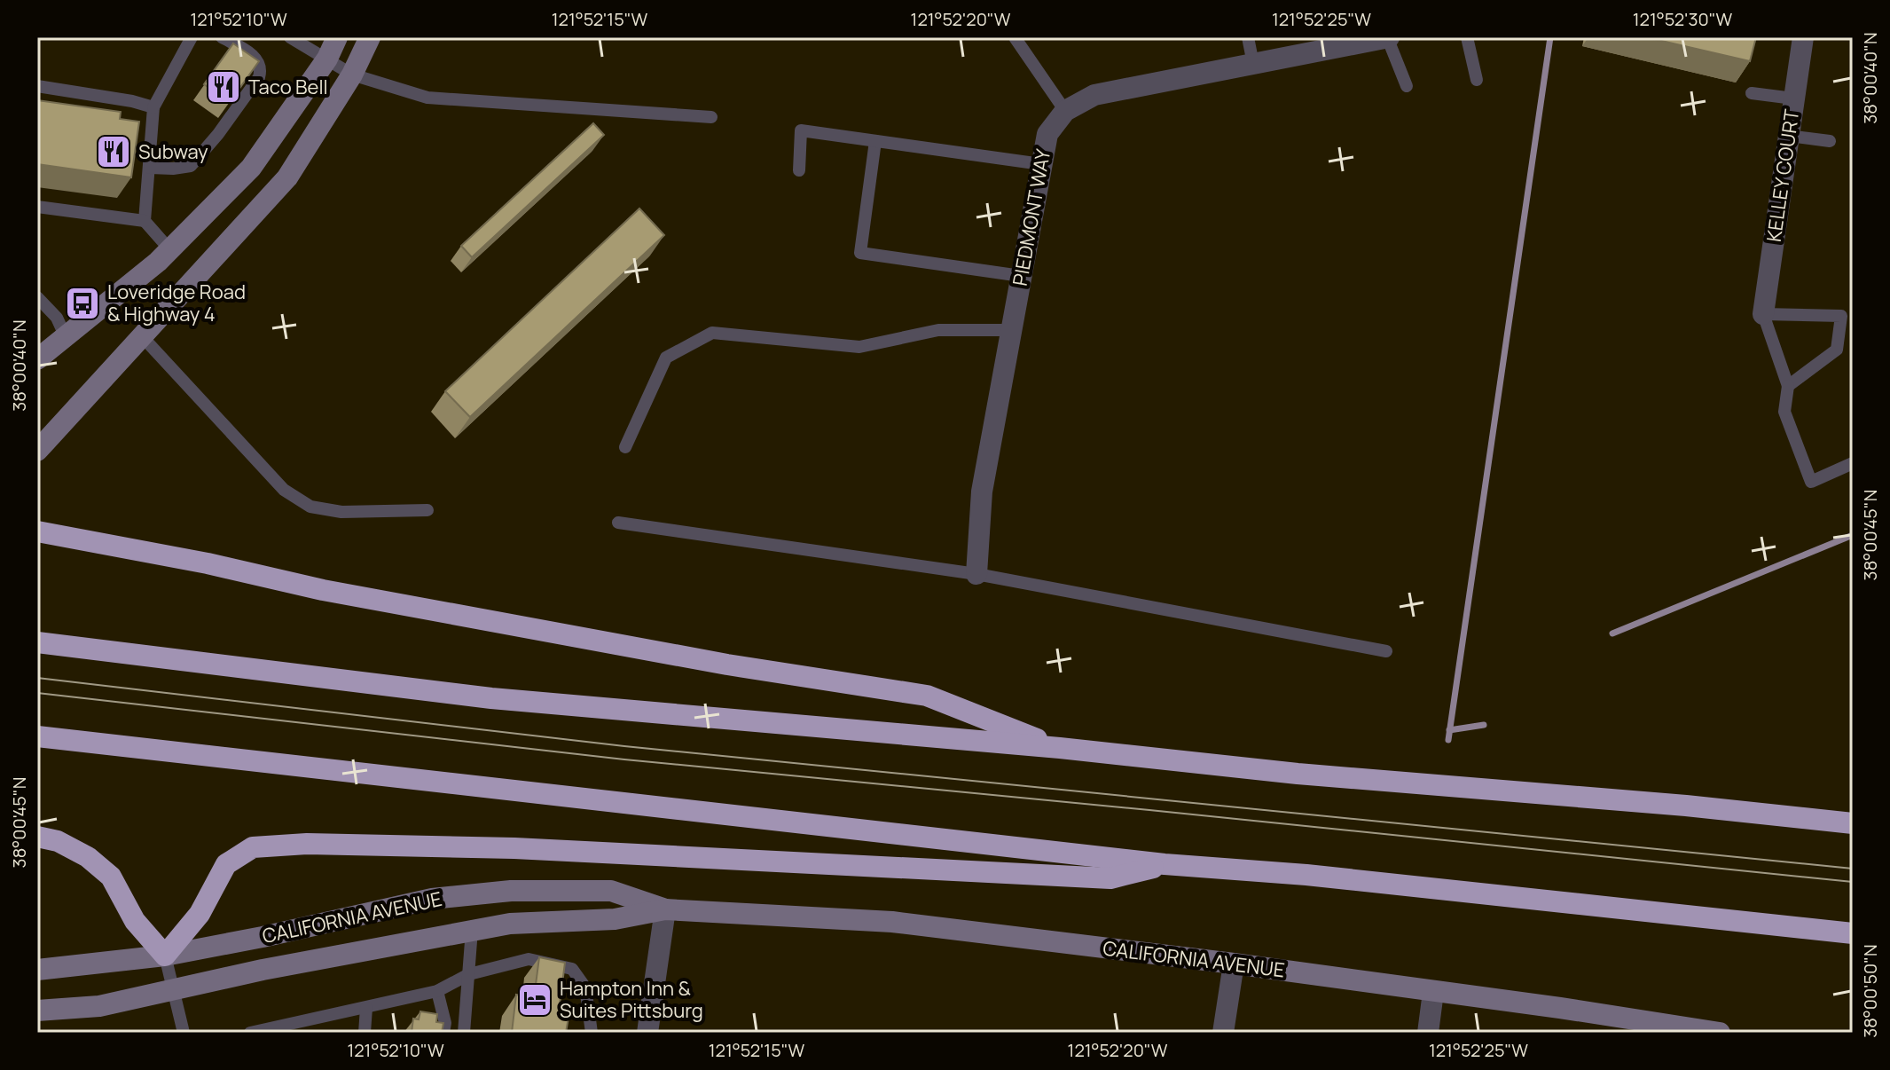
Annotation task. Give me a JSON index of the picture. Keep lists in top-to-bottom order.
{
  "streets": {
    "main road": ["CALIFORNIA AVENUE"],
    "street": ["KELLEY COURT", "PIEDMONT WAY"]
  },
  "places": {
    "restaurant": ["Taco Bell", "Subway"],
    "bus stop": ["Loveridge Road & Highway 4"],
    "hotel": ["Hampton Inn & Suites Pittsburg"]
  },
  "coordinates": [
    "121°52'10\"W",
    "121°52'15\"W",
    "121°52'20\"W",
    "121°52'25\"W",
    "121°52'30\"W",
    "38°00'40\"N",
    "38°00'45\"N",
    "38°00'50\"N"
  ]
}
